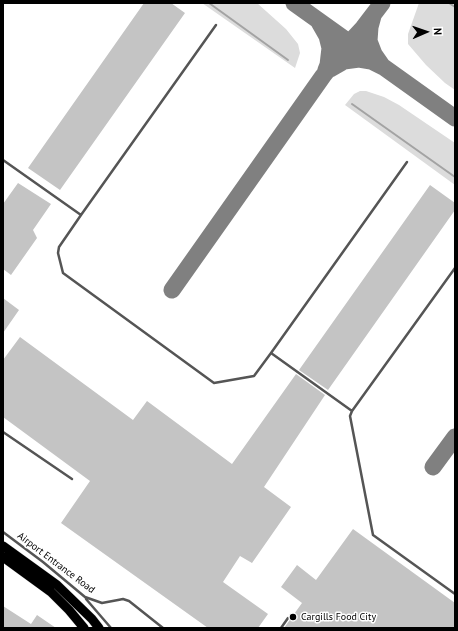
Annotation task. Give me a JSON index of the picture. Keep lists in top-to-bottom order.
{
  "streets": {
    "lane": ["Airport Entrance Road"]
  },
  "places": ["Cargills Food City"],
  "north": "right"
}
